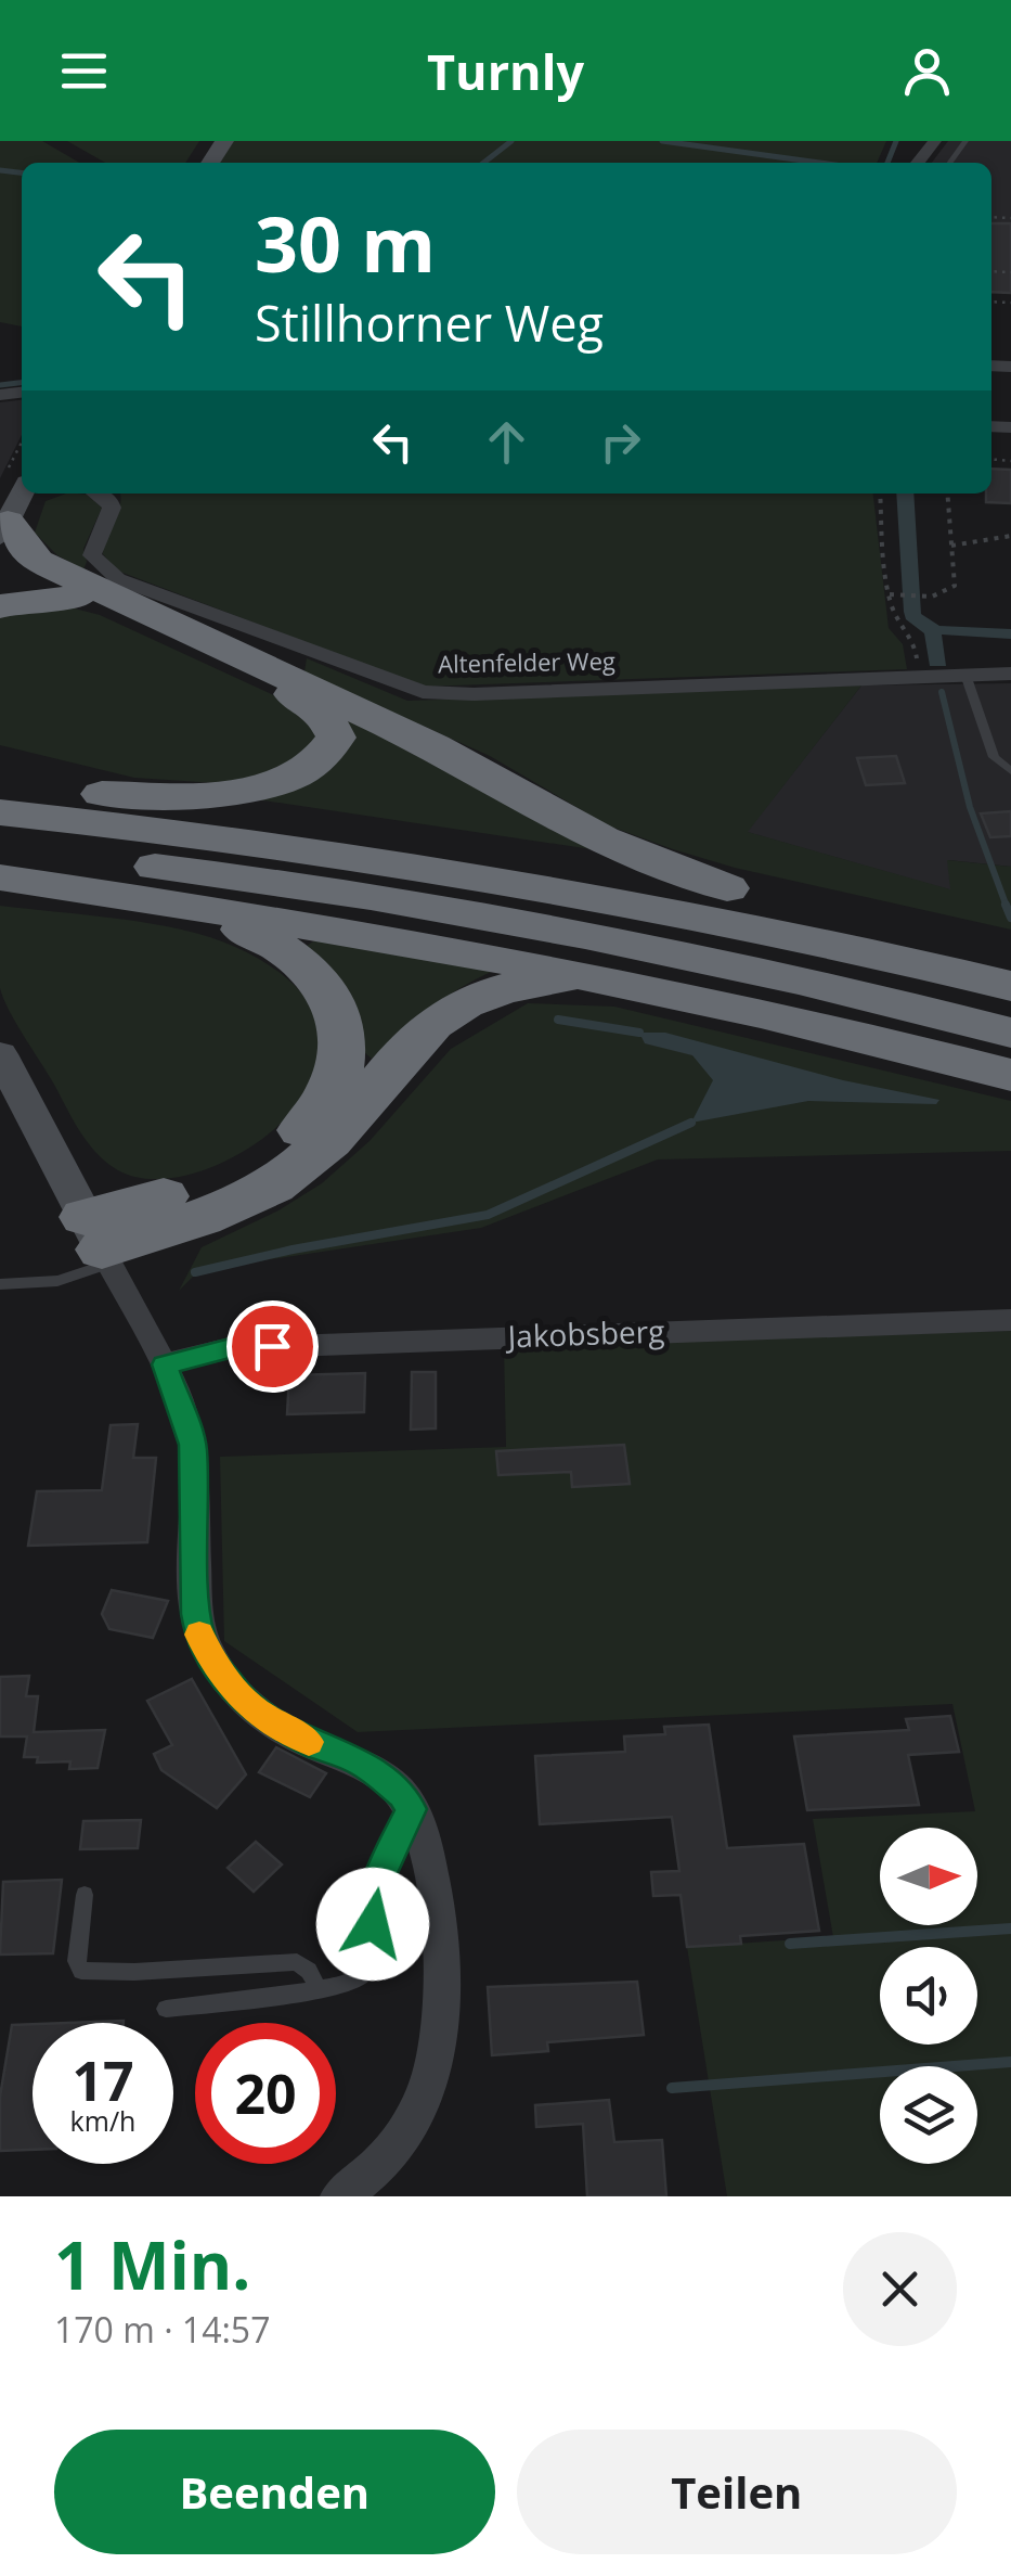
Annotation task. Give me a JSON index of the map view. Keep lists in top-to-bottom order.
{
  "streets": {
    "street": ["Altenfelder Weg", "Jakobsberg"]
  },
  "north": "right",
  "page": {
    "header": "Turnly",
    "turn": ["30 m", "Stillhorner Weg"],
    "speed": "17 km/h",
    "limit": "20",
    "heading": ["1 Min.", "170 m · 14:57"],
    "buttons": ["Beenden", "Teilen"]
  }
}
